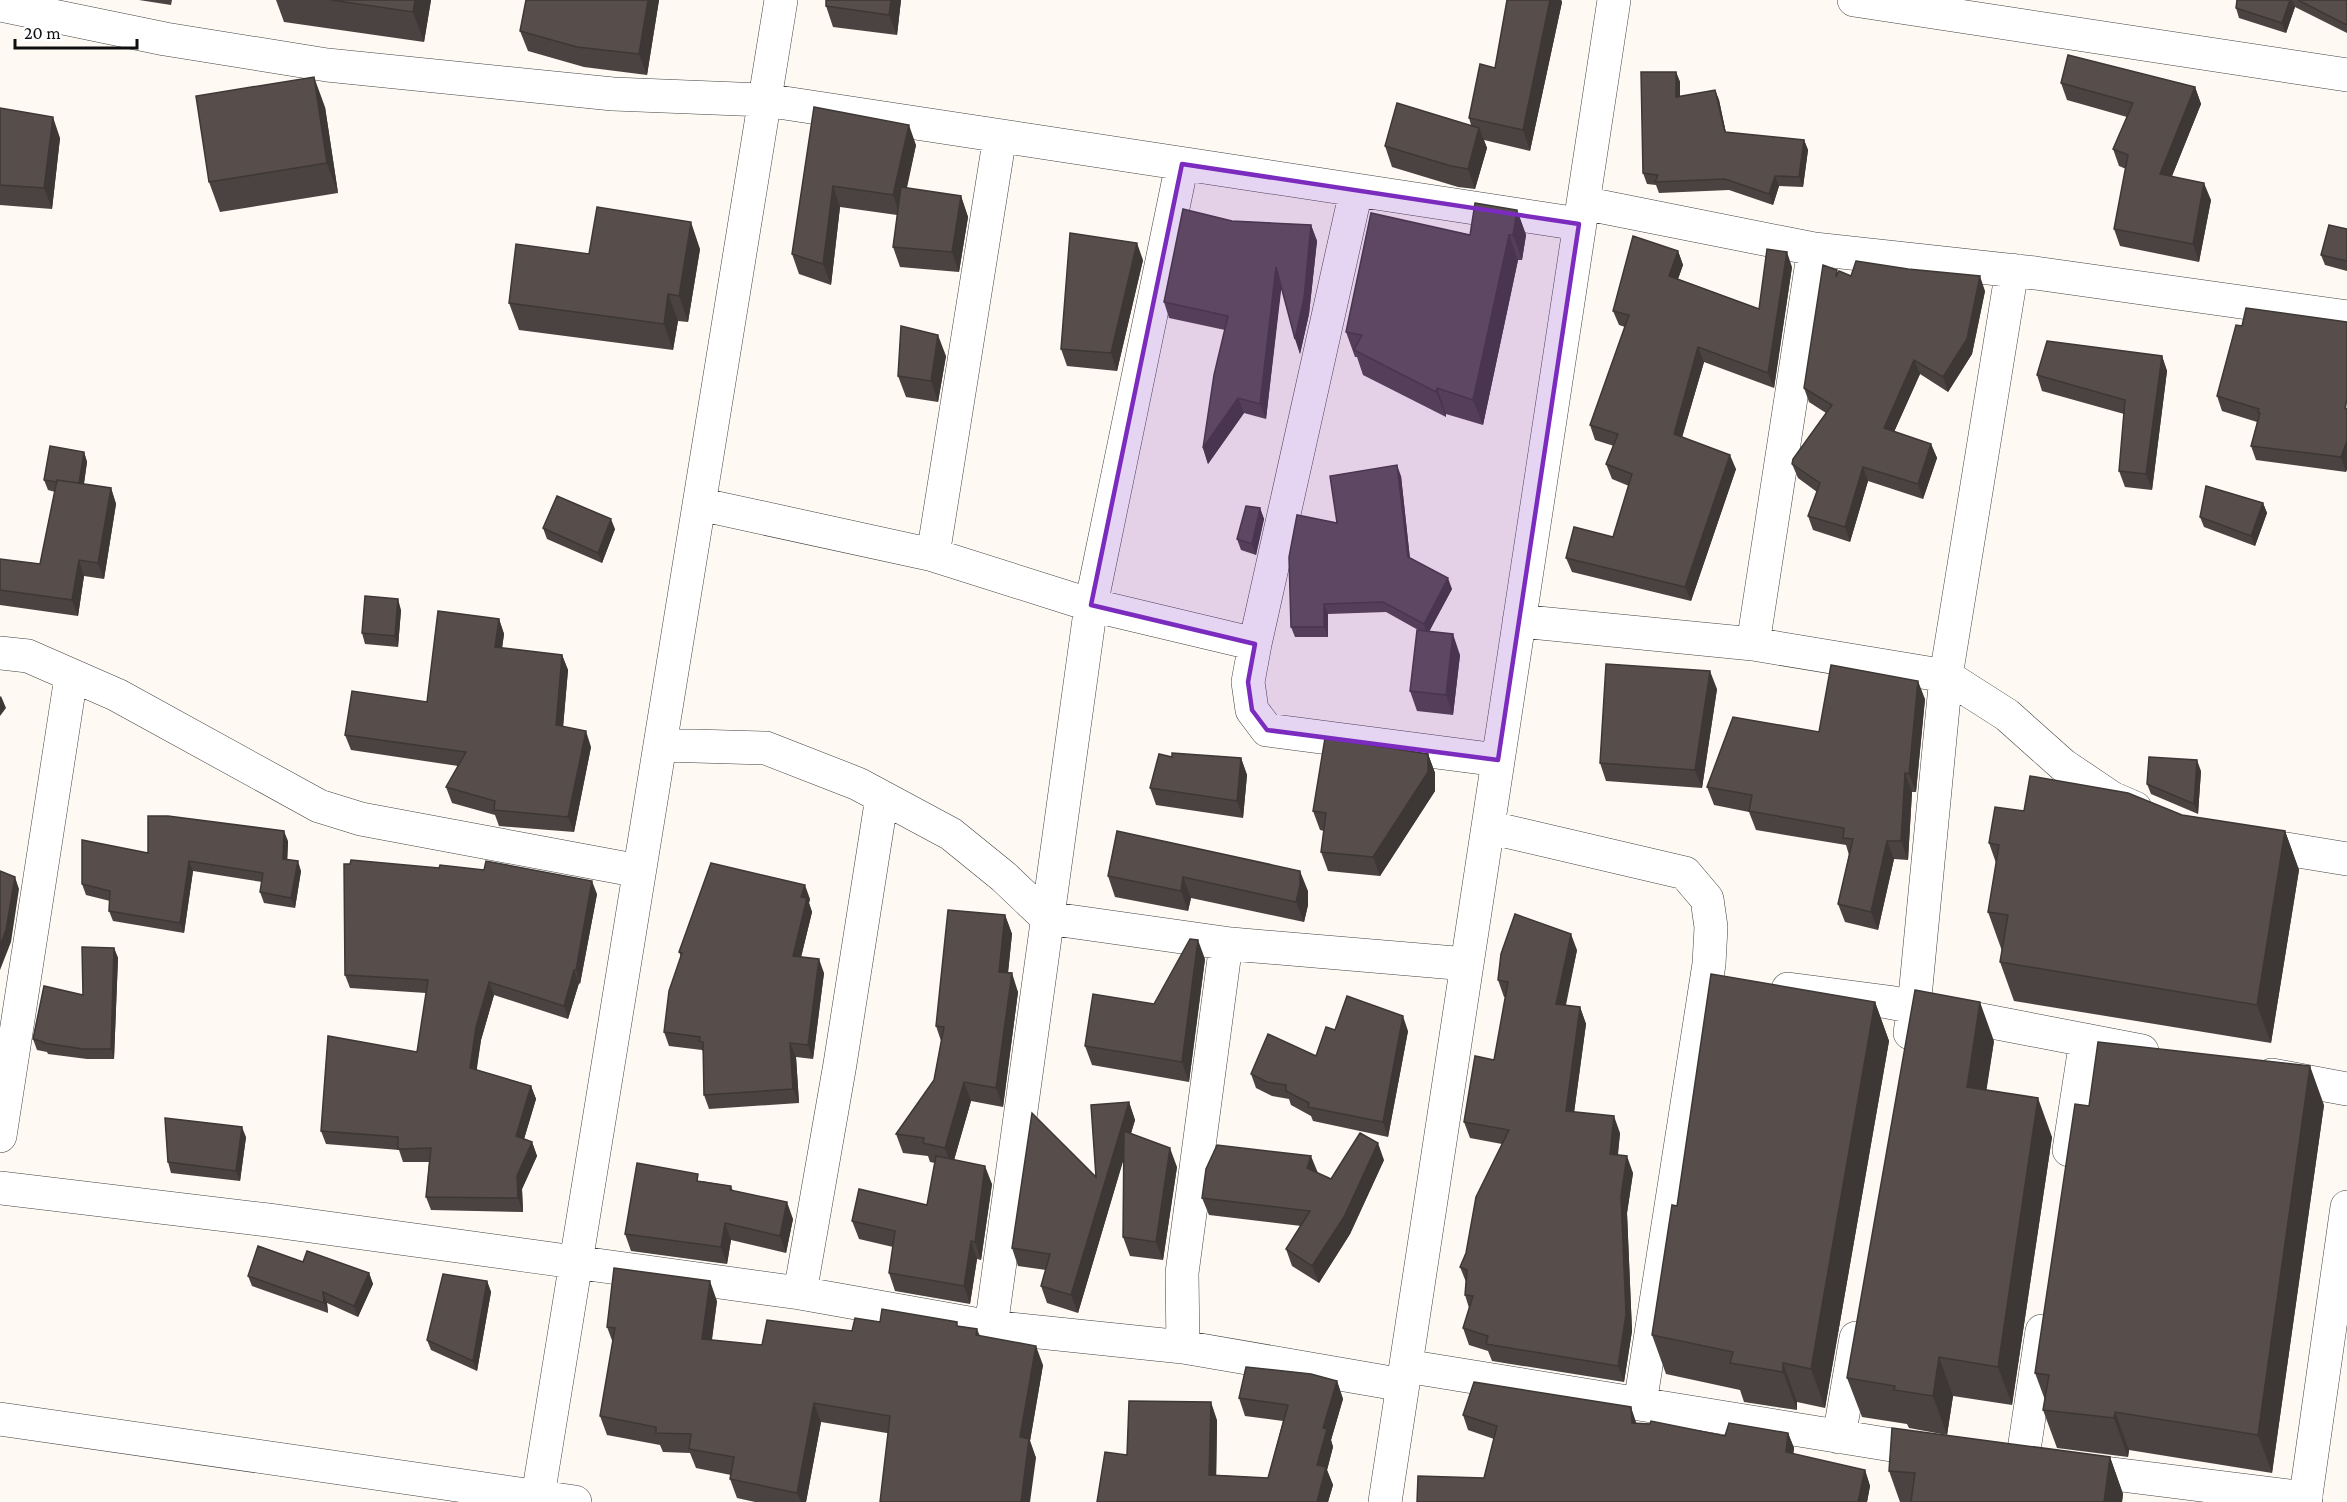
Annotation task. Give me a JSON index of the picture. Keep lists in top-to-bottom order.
{
  "scale_bar": "20 m"
}
